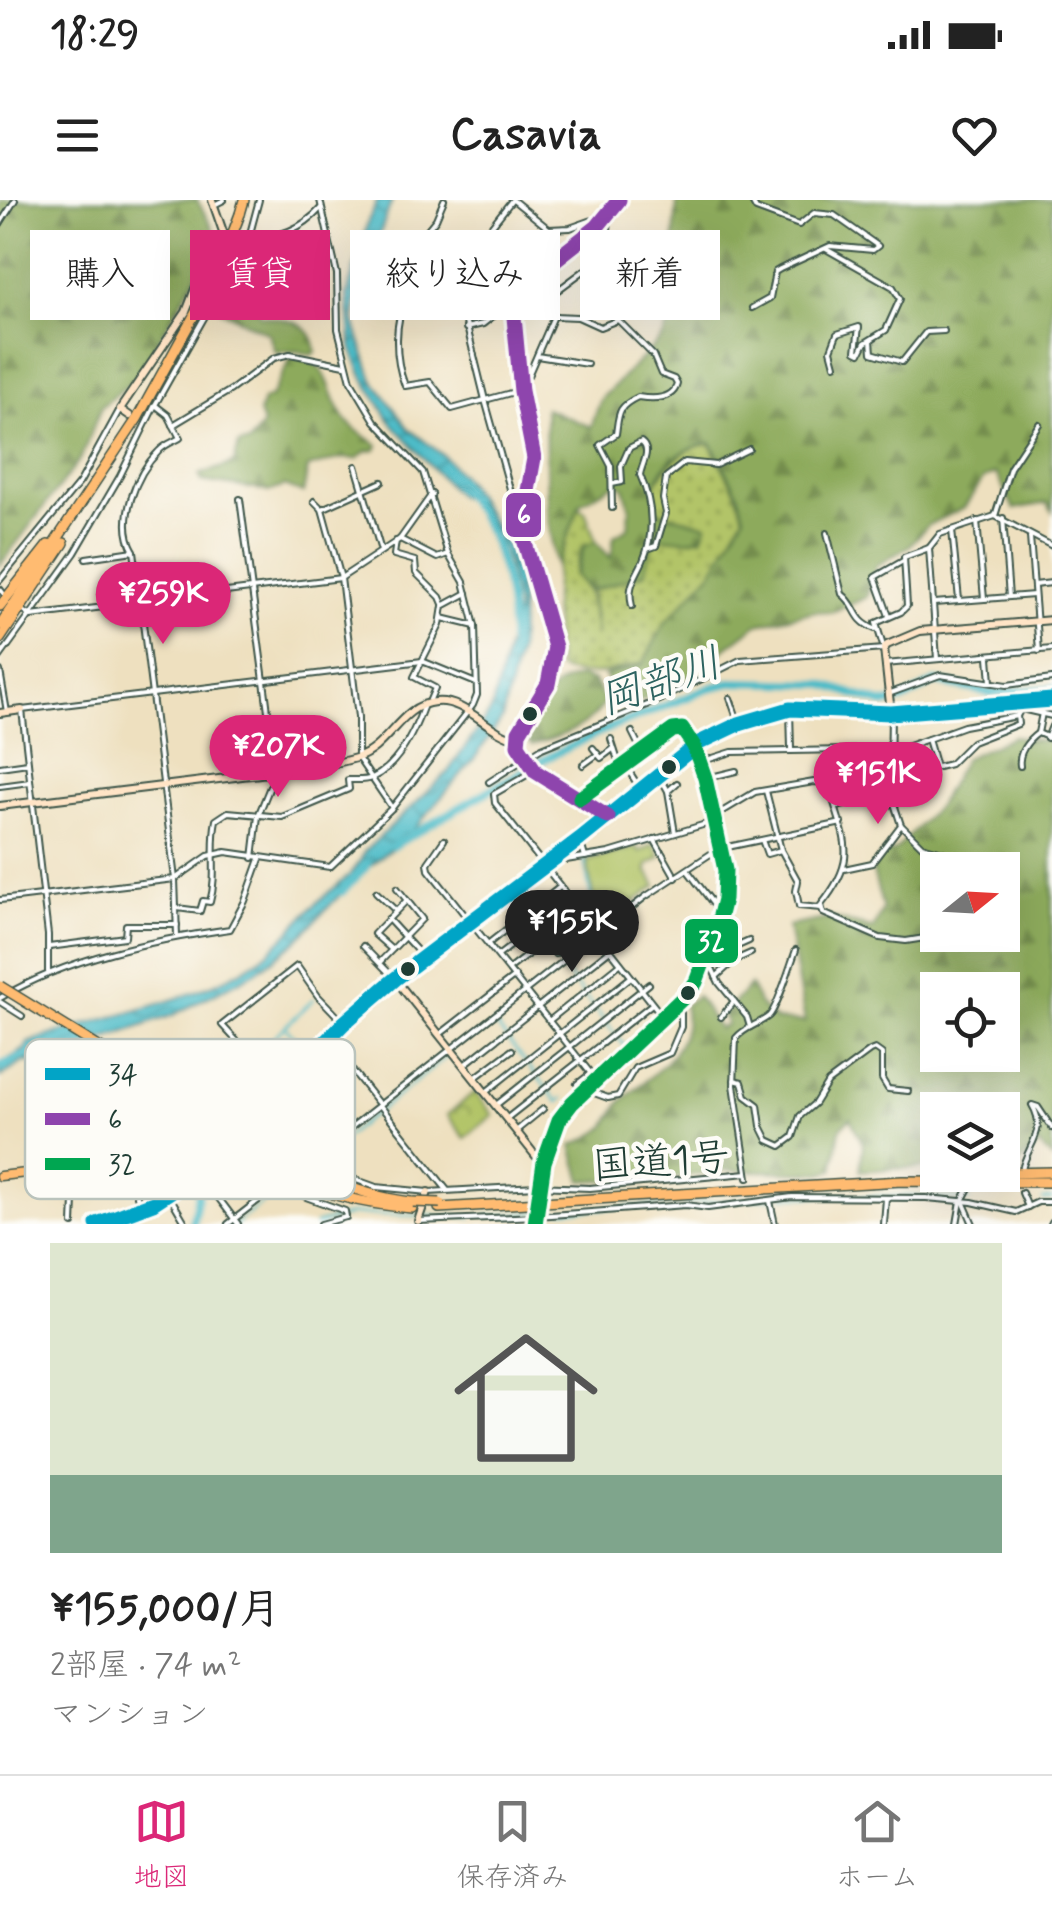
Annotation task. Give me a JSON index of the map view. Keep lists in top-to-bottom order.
{
  "streets": {
    "highway": ["国道1号"]
  },
  "water": ["岡部川"],
  "lines": ["transit line 6", "transit line 34", "transit line 32"],
  "legend": ["34", "6", "32"],
  "north": "right",
  "page": {
    "status": "18:29",
    "header": "Casavia",
    "chip": [
      "購入",
      "賃貸",
      "絞り込み",
      "新着"
    ],
    "price": [
      "¥259K",
      "¥207K",
      "¥151K",
      "¥155K"
    ],
    "list": [
      {
        "name": "¥155,000/月",
        "note": "2部屋 · 74 m² · マンション"
      }
    ],
    "tabs": ["地図", "保存済み", "ホーム"]
  }
}
